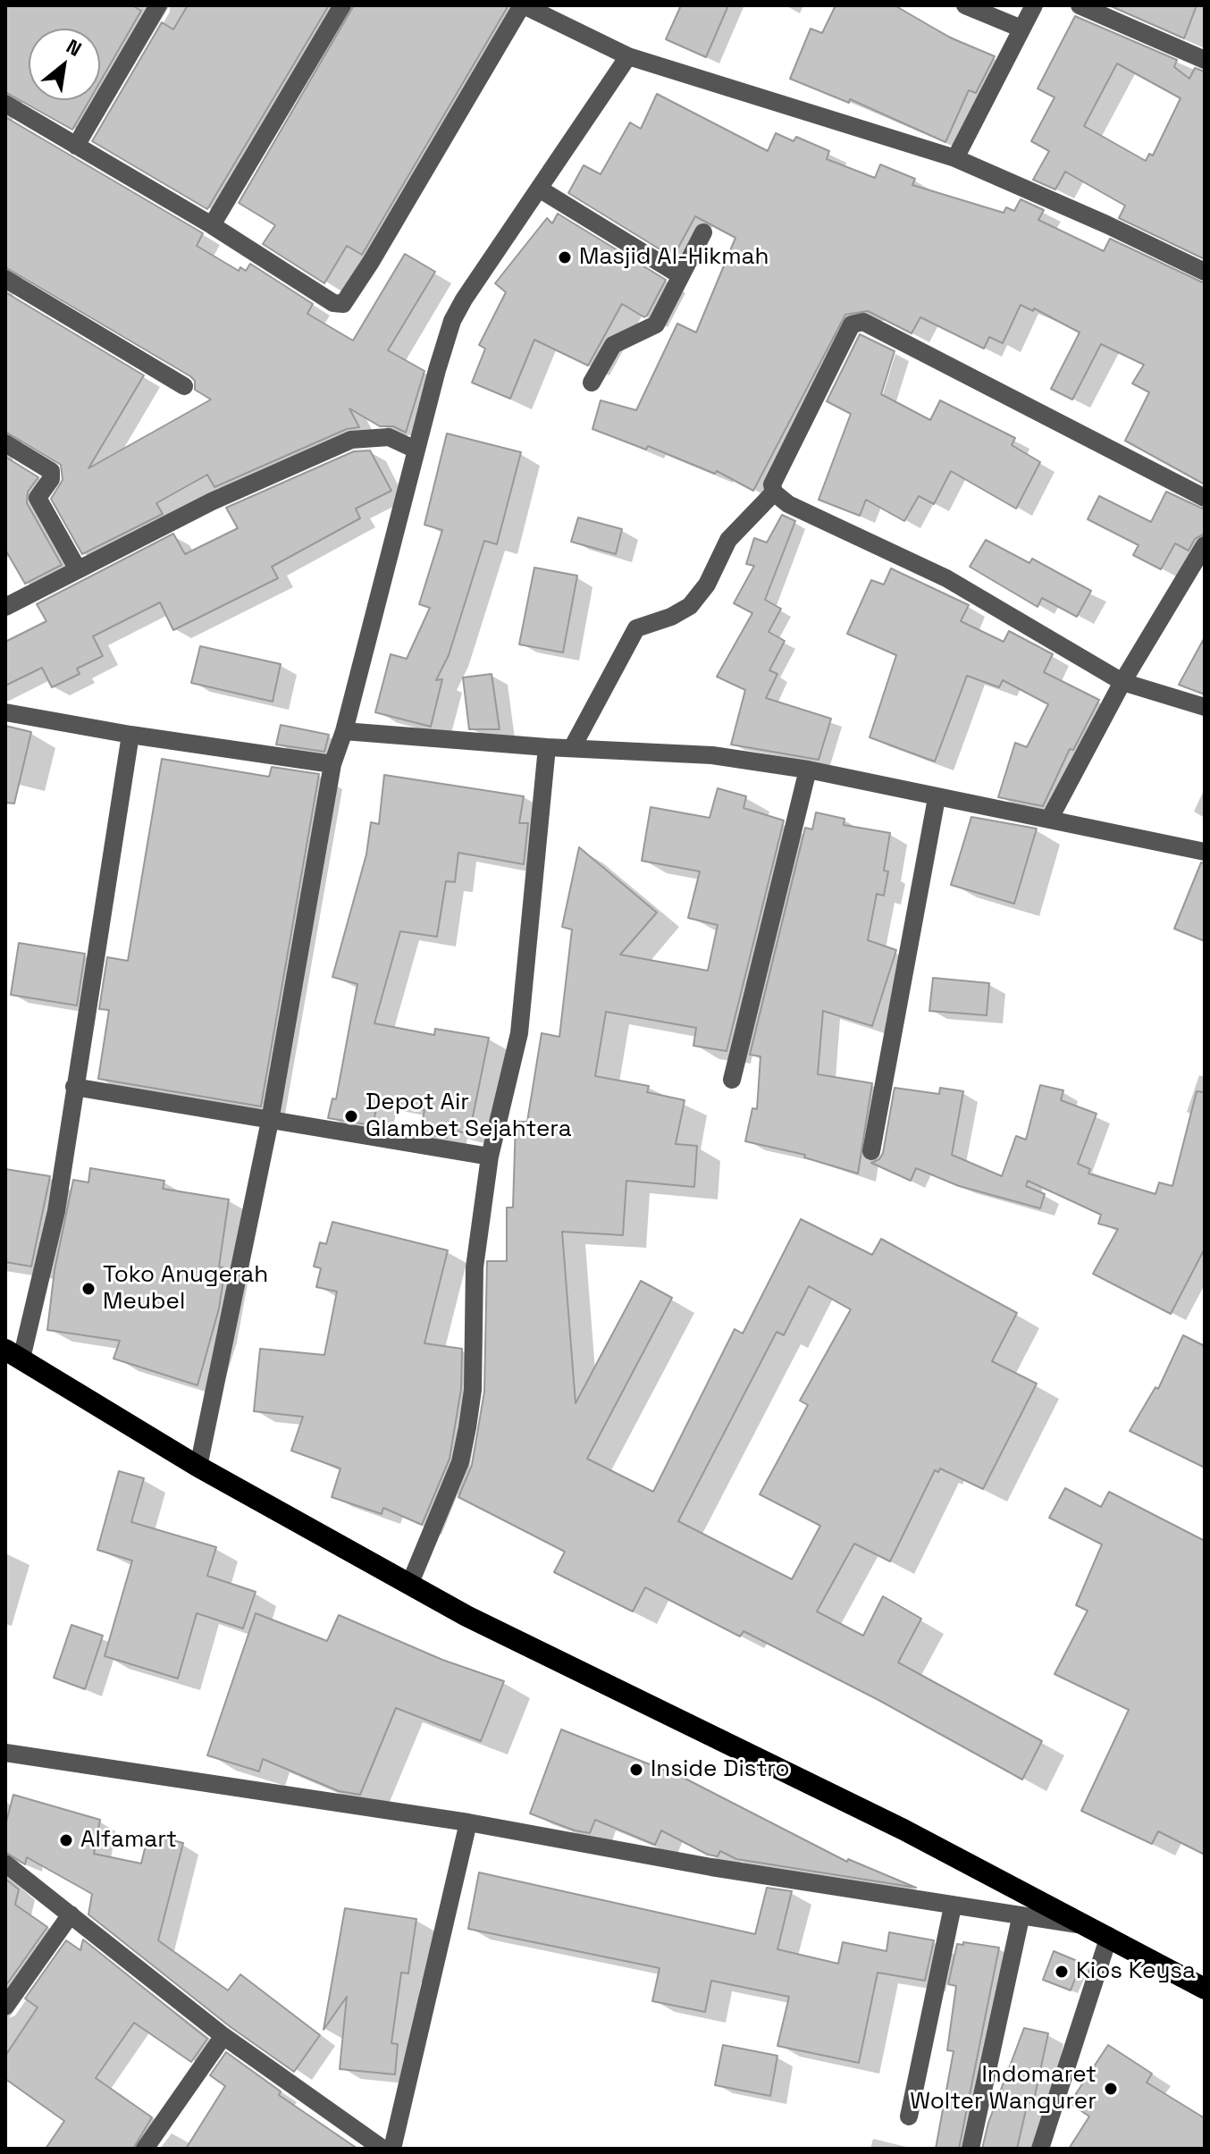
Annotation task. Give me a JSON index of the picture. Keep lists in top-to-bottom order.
{
  "places": [
    "Masjid Al-Hikmah",
    "Depot Air Glambet Sejahtera",
    "Toko Anugerah Meubel",
    "Inside Distro",
    "Alfamart",
    "Kios Keysa",
    "Indomaret Wolter Wangurer"
  ],
  "north": "top right"
}
